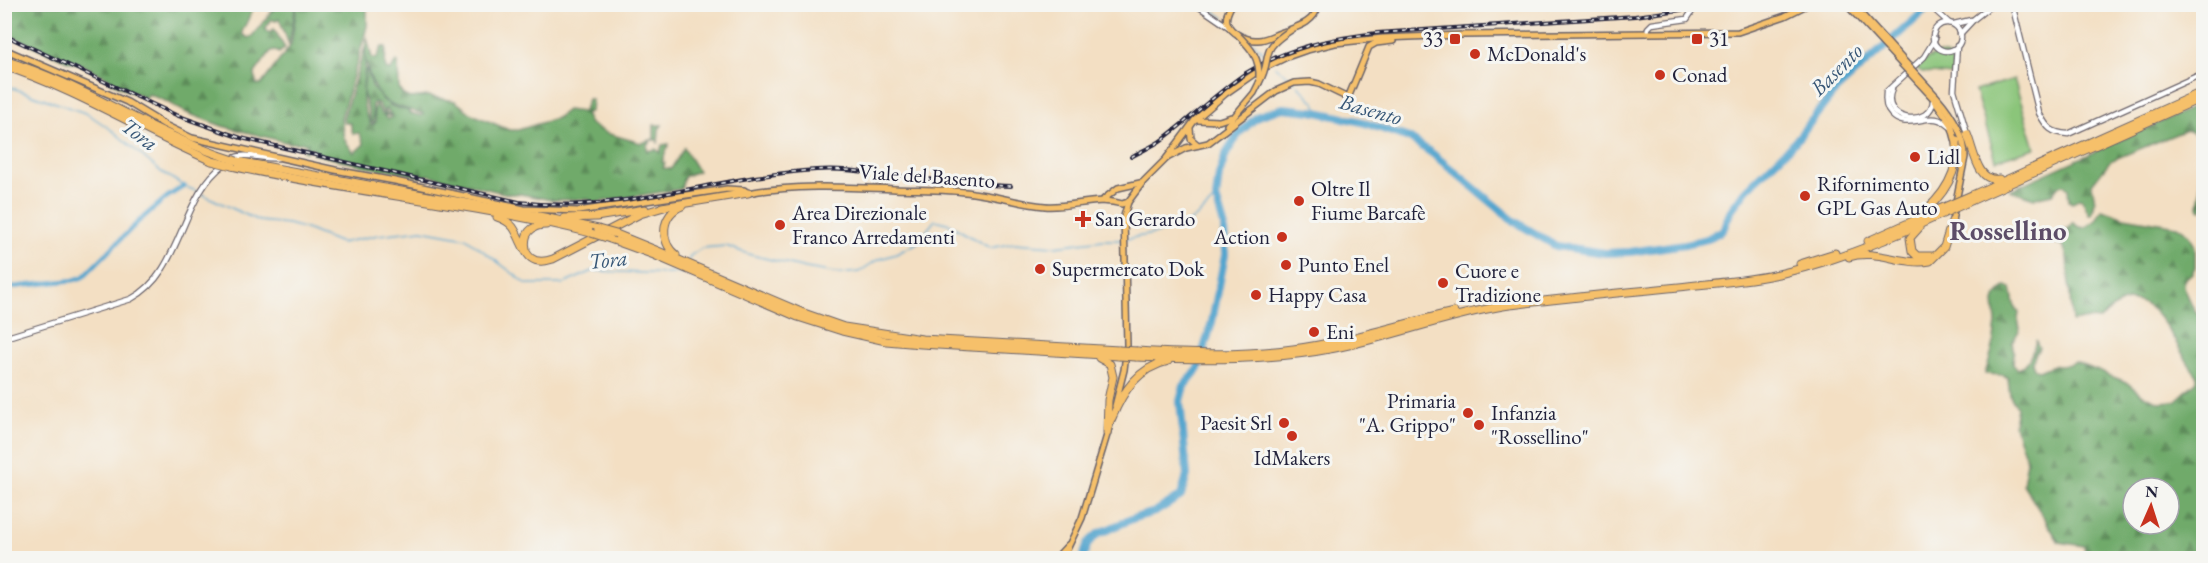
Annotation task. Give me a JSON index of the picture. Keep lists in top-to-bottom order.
{
  "streets": {
    "main road": ["Viale del Basento"]
  },
  "districts": ["Rossellino"],
  "water": ["Basento", "Tora"],
  "places": {
    "transit": ["33", "31"],
    "other": [
      "McDonald's",
      "Conad",
      "Lidl",
      "Rifornimento GPL Gas Auto",
      "Oltre Il Fiume Barcafè",
      "Area Direzionale Franco Arredamenti",
      "Action",
      "Punto Enel",
      "Supermercato Dok",
      "Cuore e Tradizione",
      "Happy Casa",
      "Eni",
      "Primaria \"A. Grippo\"",
      "Paesit Srl",
      "Infanzia \"Rossellino\"",
      "IdMakers"
    ],
    "health": ["San Gerardo"]
  },
  "north": "top"
}
